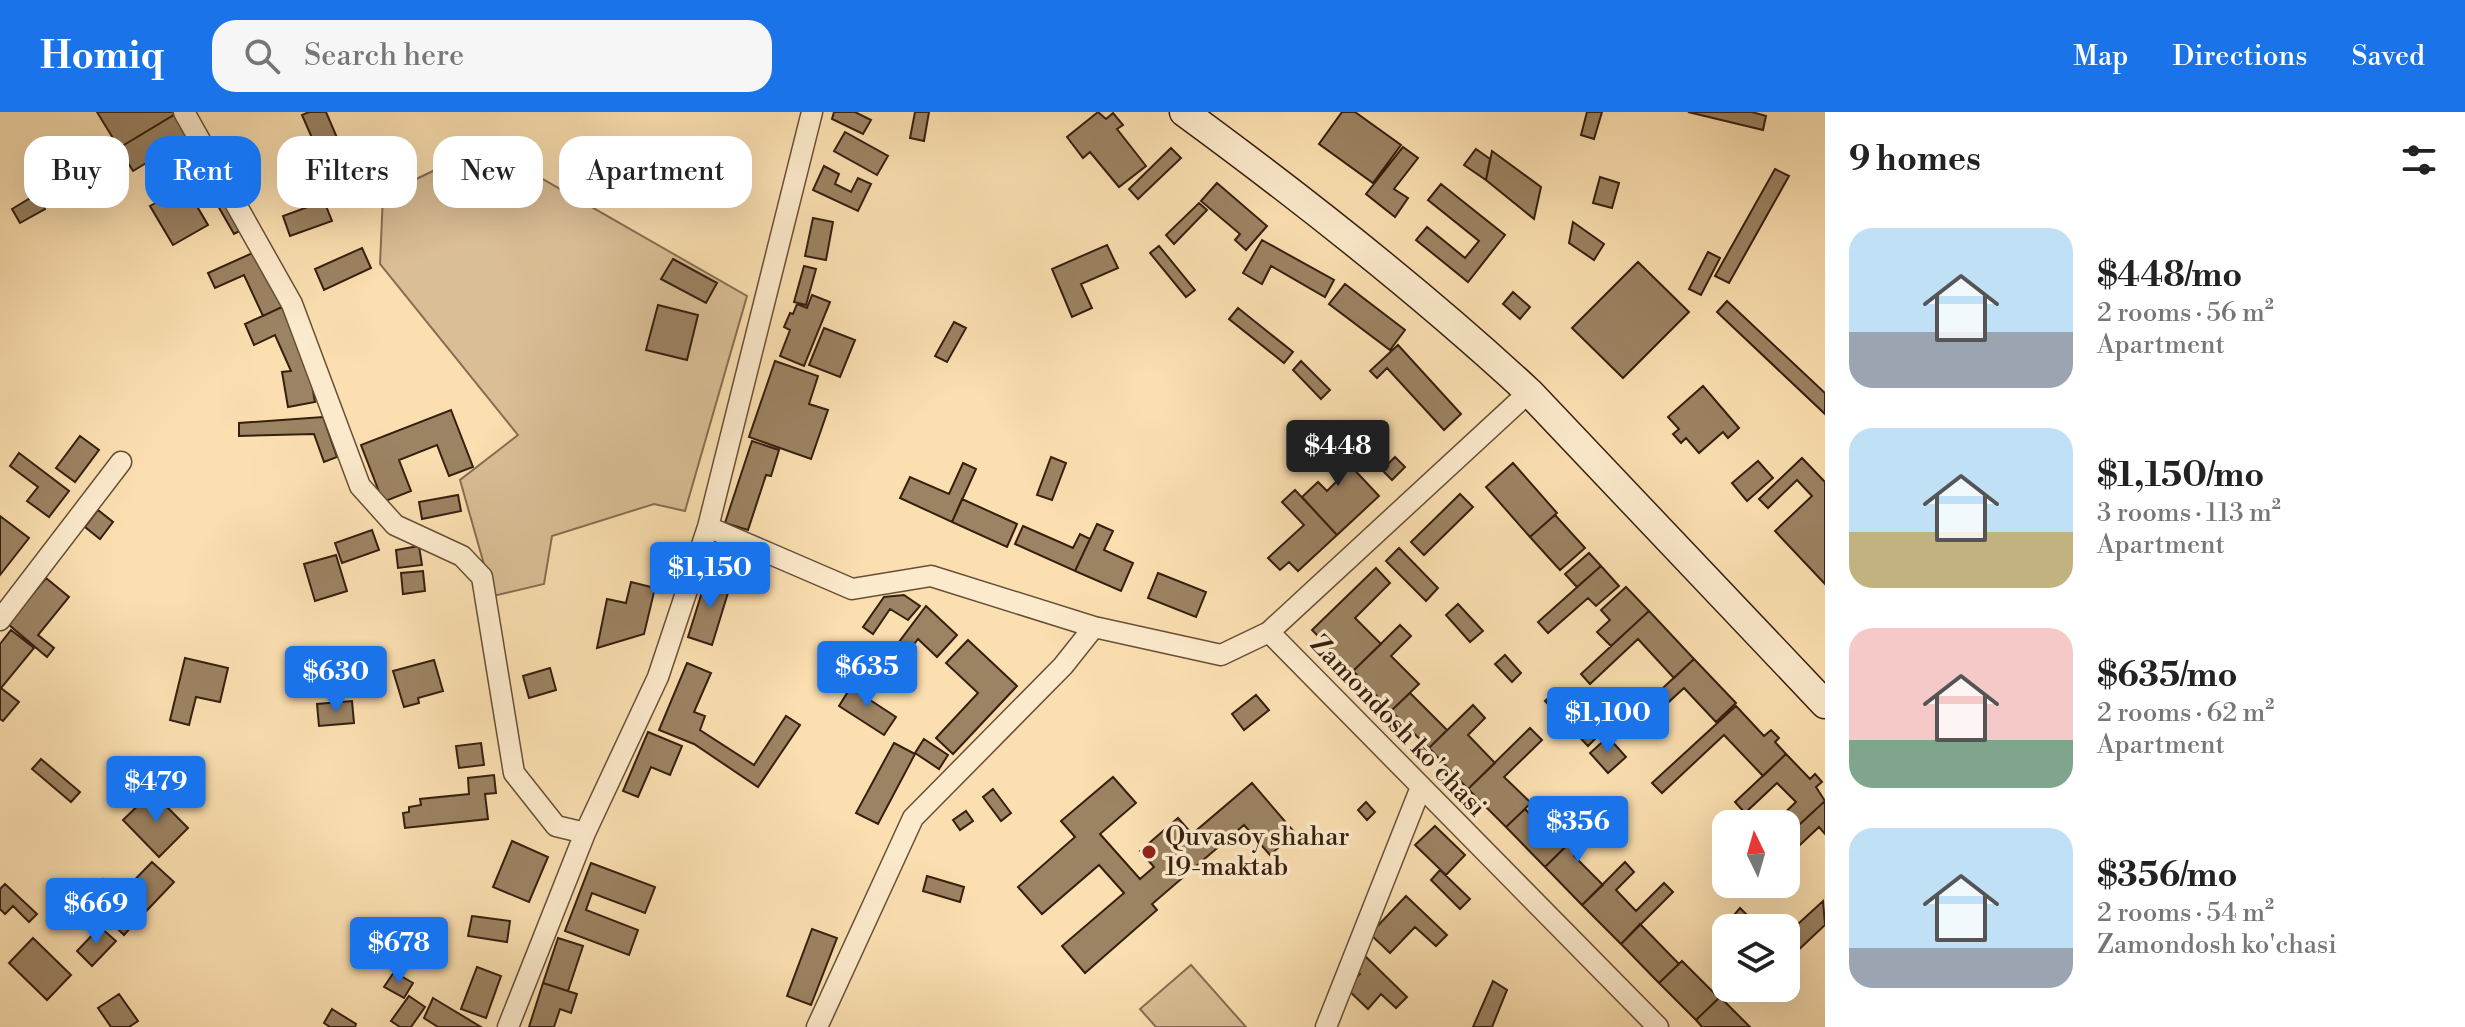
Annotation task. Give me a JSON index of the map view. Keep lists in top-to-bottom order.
{
  "streets": {
    "street": ["Zamondosh ko'chasi"]
  },
  "places": ["Quvasoy shahar 19-maktab"],
  "north": "top",
  "page": {
    "header": "Homiq",
    "search": "Search here",
    "nav": ["Map", "Directions", "Saved"],
    "heading": "9 homes",
    "chip": [
      "Buy",
      "Rent",
      "Filters",
      "New",
      "Apartment"
    ],
    "list": [
      {
        "name": "$448/mo",
        "note": "2 rooms · 56 m² · Apartment"
      },
      {
        "name": "$1,150/mo",
        "note": "3 rooms · 113 m² · Apartment"
      },
      {
        "name": "$635/mo",
        "note": "2 rooms · 62 m² · Apartment"
      },
      {
        "name": "$356/mo",
        "note": "2 rooms · 54 m² · Zamondosh ko'chasi"
      }
    ],
    "price": [
      "$448",
      "$1,150",
      "$635",
      "$630",
      "$1,100",
      "$479",
      "$356",
      "$669",
      "$678"
    ]
  }
}
